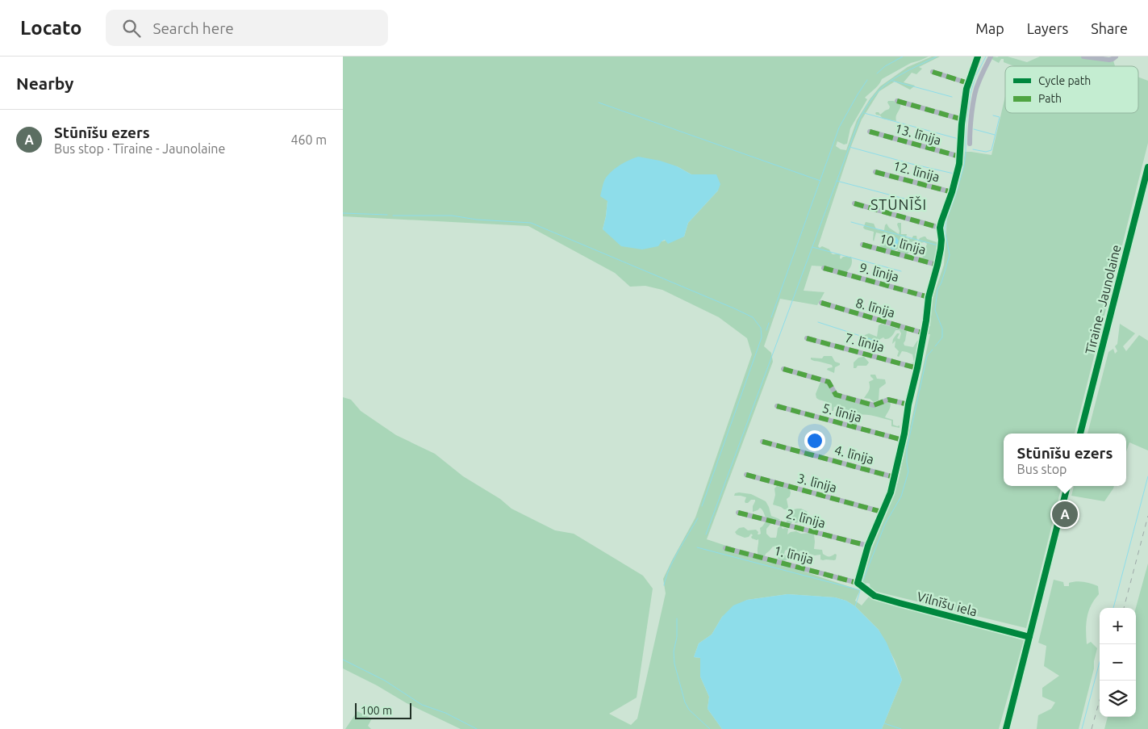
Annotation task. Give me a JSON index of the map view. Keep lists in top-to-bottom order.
{
  "streets": {
    "main road": ["Tīraine - Jaunolaine"],
    "street": [
      "13. līnija",
      "12. līnija",
      "10. līnija",
      "9. līnija",
      "8. līnija",
      "7. līnija",
      "5. līnija",
      "4. līnija",
      "3. līnija",
      "2. līnija",
      "1. līnija",
      "Vilnīšu iela"
    ]
  },
  "crossings": [
    ["1. līnija", "Vilnīšu iela"]
  ],
  "districts": ["STŪNĪŠI"],
  "legend": ["Cycle path", "Path"],
  "scale_bar": "100 m",
  "page": {
    "header": "Locato",
    "search": "Search here",
    "nav": ["Map", "Layers", "Share"],
    "heading": "Nearby",
    "list": [
      {
        "mark": "A",
        "name": "Stūnīšu ezers",
        "note": "Bus stop · Tīraine - Jaunolaine",
        "value": "460 m"
      }
    ],
    "popup": ["Stūnīšu ezers", "Bus stop"],
    "pins": "A",
    "map_buttons": ["+", "−"],
    "scale": "100 m"
  }
}
